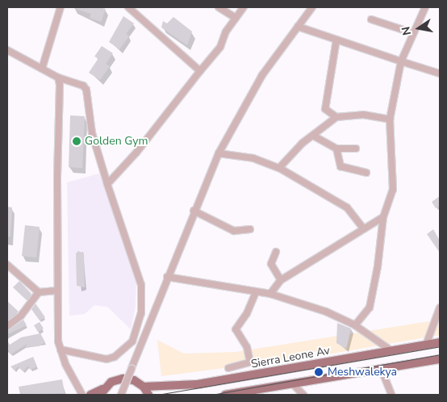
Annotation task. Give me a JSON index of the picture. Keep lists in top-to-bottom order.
{
  "streets": {
    "main road": ["Sierra Leone Av"]
  },
  "places": ["Golden Gym", "Meshwalekya"],
  "north": "left"
}
